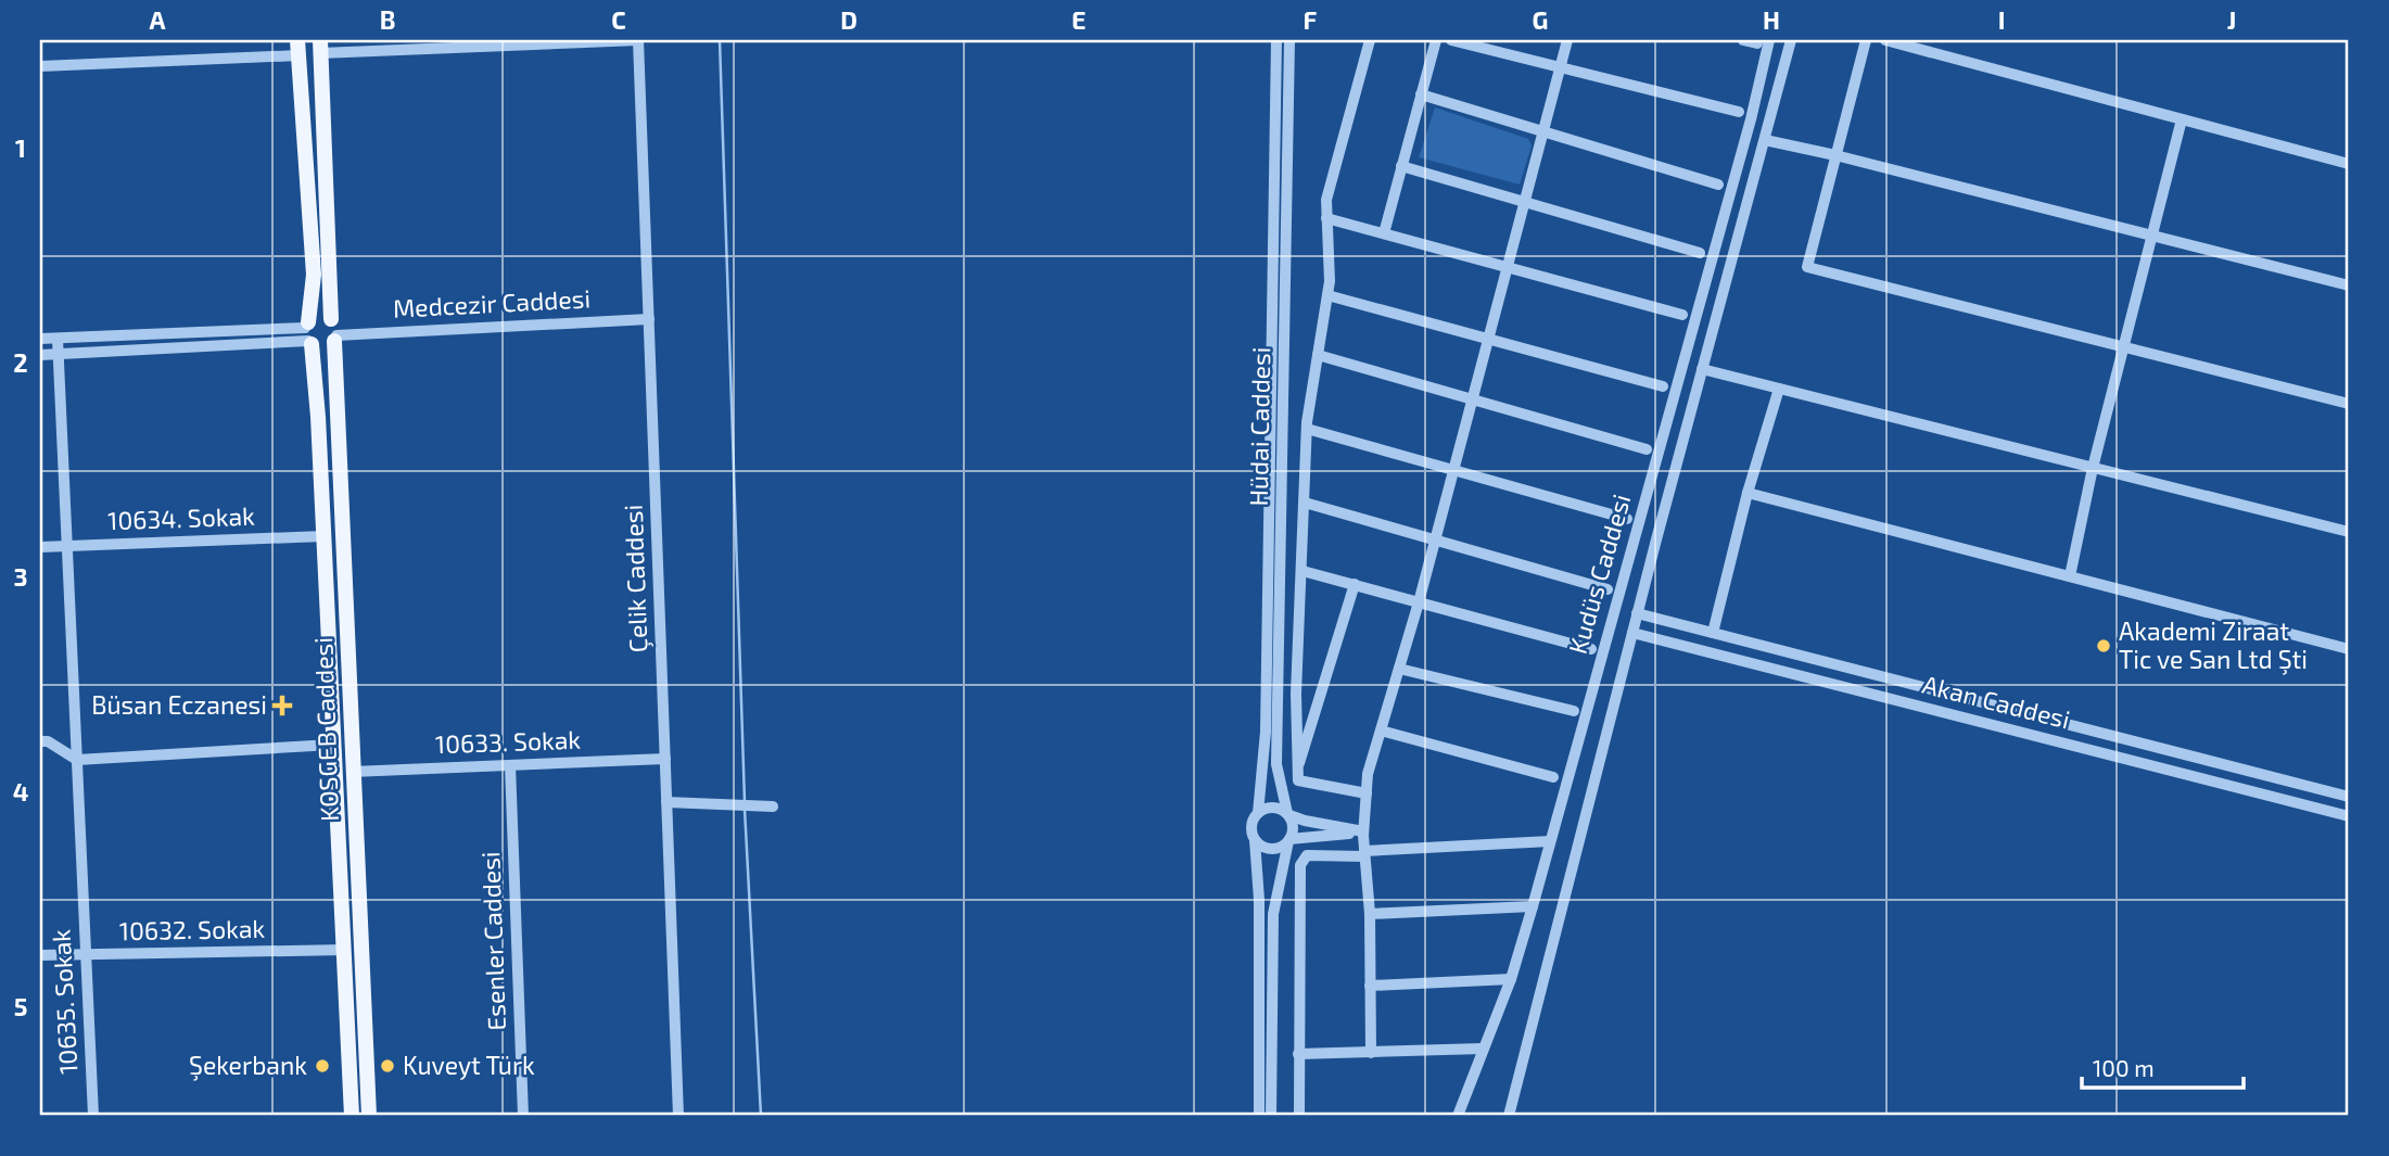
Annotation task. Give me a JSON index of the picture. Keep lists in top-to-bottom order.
{
  "streets": {
    "main road": ["KOSGEB Caddesi"],
    "street": [
      "Medcezir Caddesi",
      "Hüdai Caddesi",
      "10634. Sokak",
      "Kudüs Caddesi",
      "Çelik Caddesi",
      "Akan Caddesi",
      "10633. Sokak",
      "10632. Sokak",
      "Esenler Caddesi",
      "10635. Sokak"
    ]
  },
  "crossings": [
    ["Medcezir Caddesi", "Çelik Caddesi"],
    ["Medcezir Caddesi", "KOSGEB Caddesi"],
    ["10634. Sokak", "KOSGEB Caddesi"],
    ["10634. Sokak", "10635. Sokak"],
    ["Kudüs Caddesi", "Akan Caddesi"],
    ["Çelik Caddesi", "10633. Sokak"],
    ["KOSGEB Caddesi", "10633. Sokak"],
    ["KOSGEB Caddesi", "10632. Sokak"],
    ["10633. Sokak", "Esenler Caddesi"],
    ["10632. Sokak", "10635. Sokak"]
  ],
  "places": {
    "other": ["Akademi Ziraat Tic ve San Ltd Şti", "Şekerbank", "Kuveyt Türk"],
    "health": ["Büsan Eczanesi"]
  },
  "scale_bar": "100 m",
  "grid": {
    "columns": [
      "A",
      "B",
      "C",
      "D",
      "E",
      "F",
      "G",
      "H",
      "I",
      "J"
    ],
    "rows": [
      "1",
      "2",
      "3",
      "4",
      "5"
    ]
  }
}
